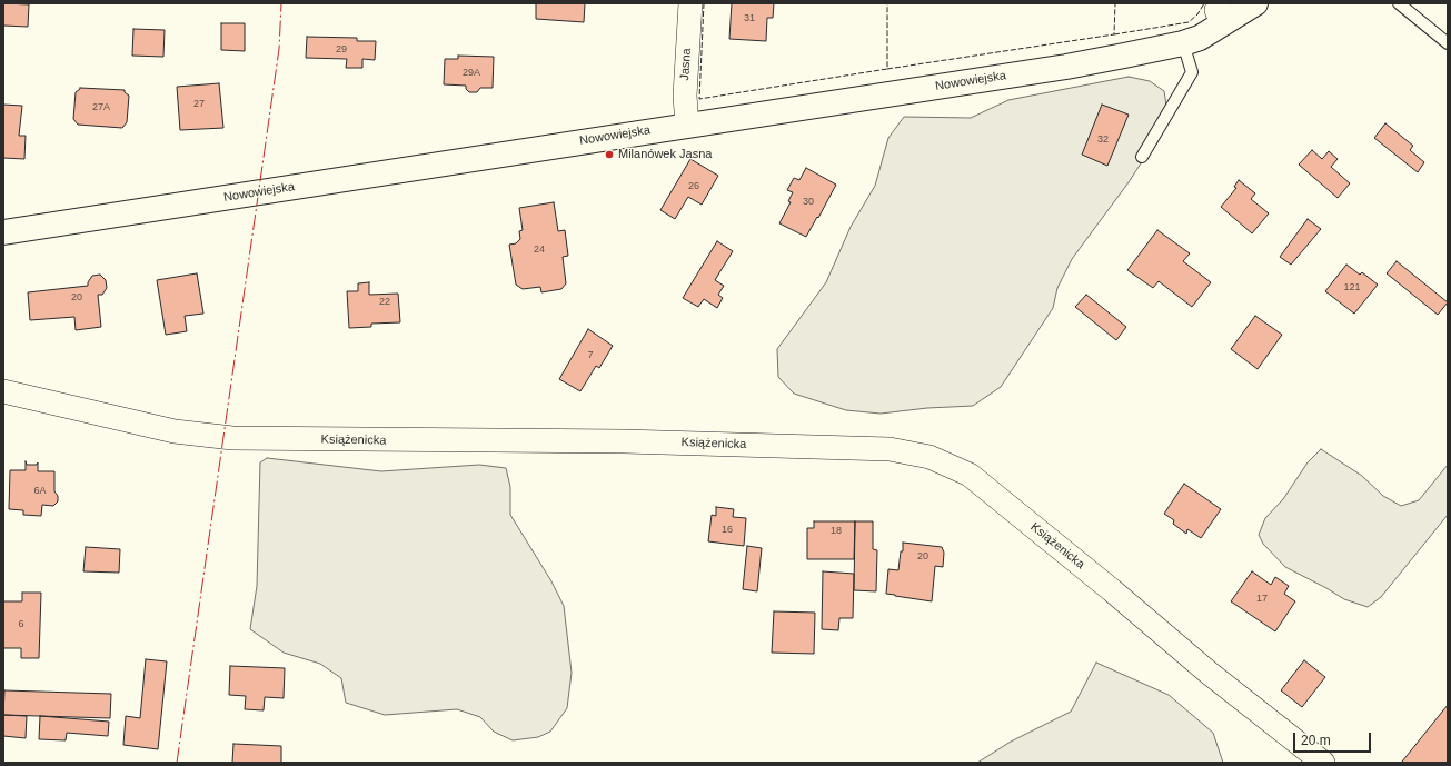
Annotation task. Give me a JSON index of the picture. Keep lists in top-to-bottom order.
{
  "streets": {
    "street": ["Jasna", "Nowowiejska", "Książenicka"]
  },
  "crossings": [
    ["Jasna", "Nowowiejska"]
  ],
  "places": ["Milanówek Jasna"],
  "house_numbers": [
    "31",
    "29",
    "29A",
    "27",
    "27A",
    "32",
    "26",
    "30",
    "24",
    "121",
    "20",
    "22",
    "7",
    "6A",
    "16",
    "18",
    "20",
    "17",
    "6"
  ],
  "scale_bar": "20 m"
}
